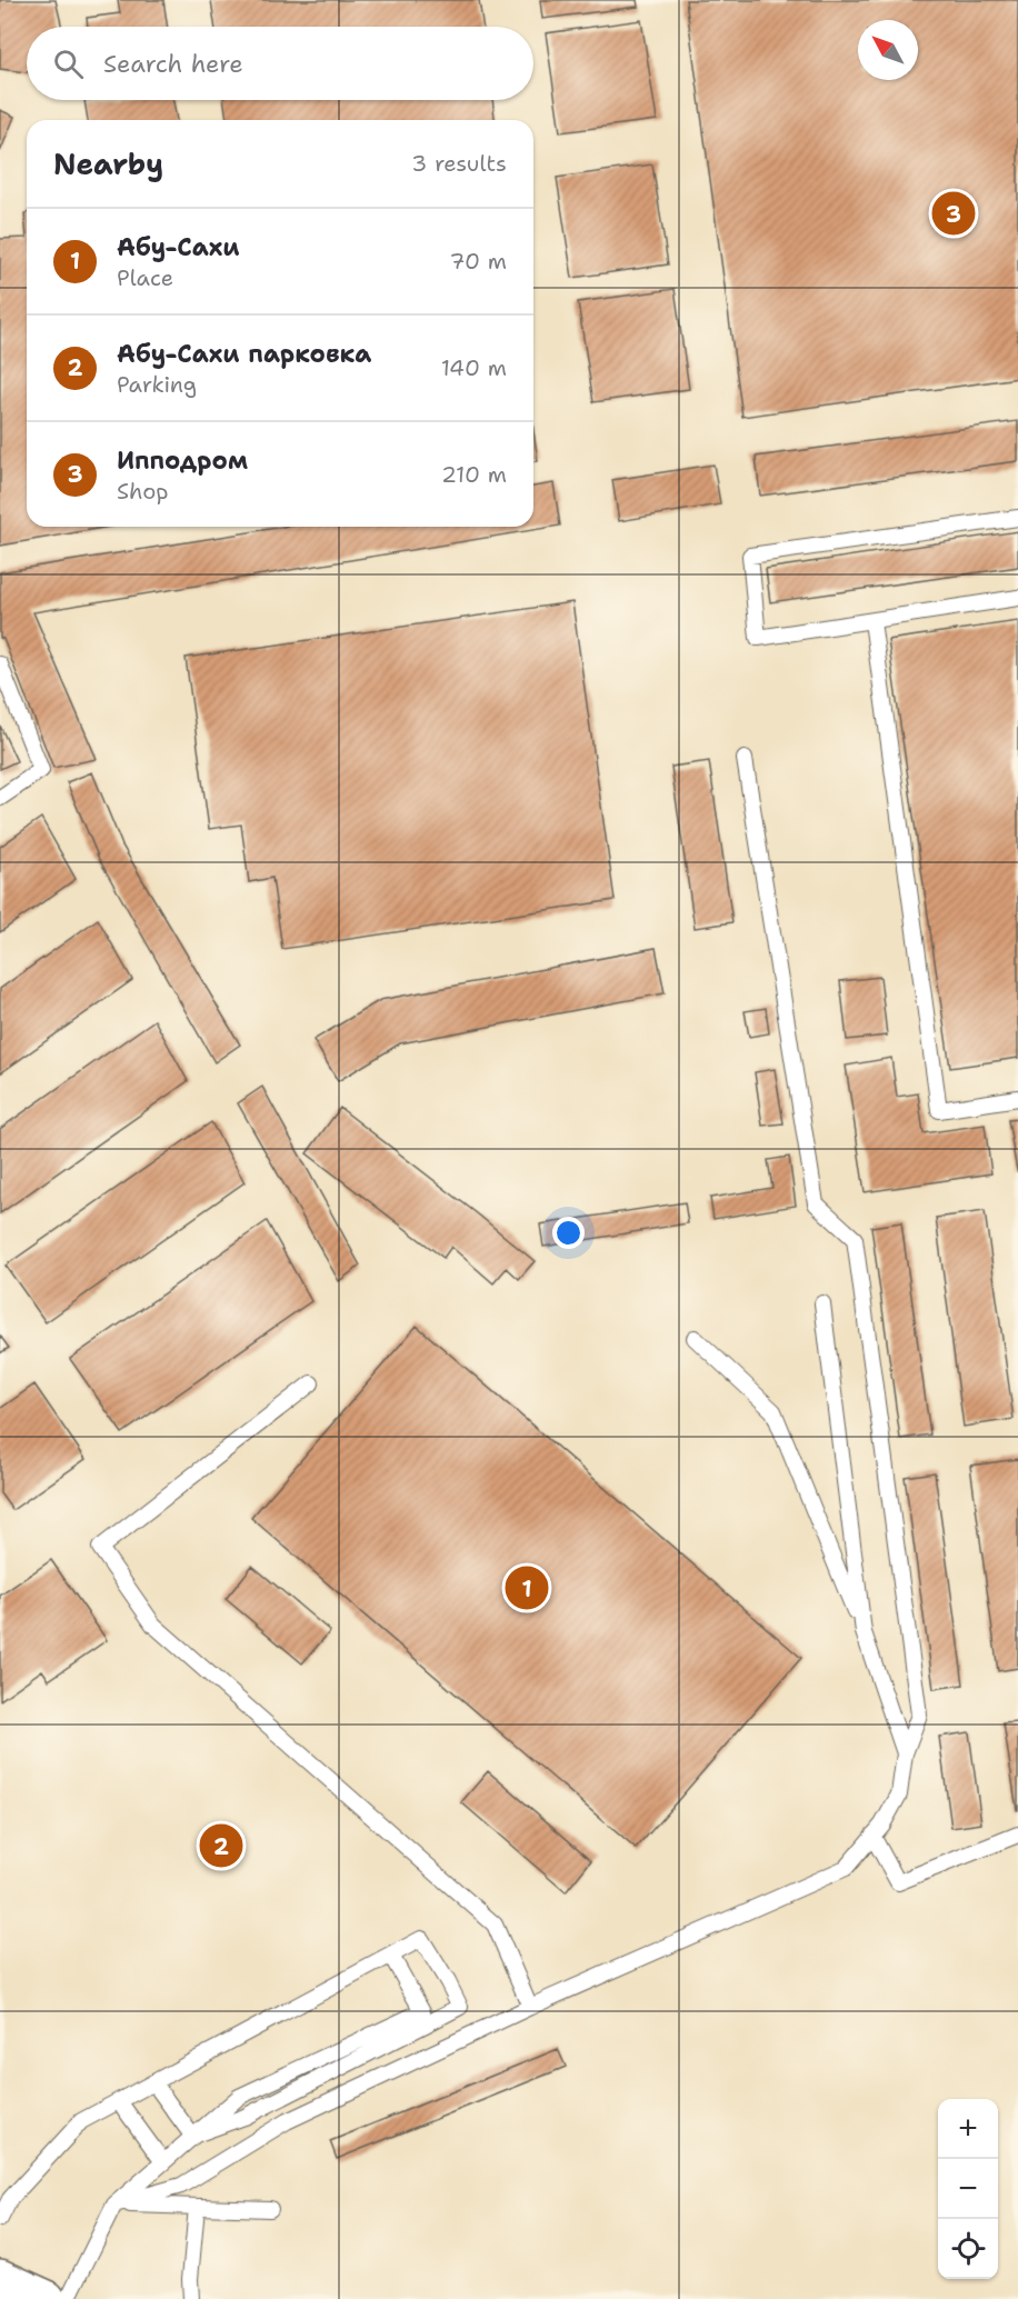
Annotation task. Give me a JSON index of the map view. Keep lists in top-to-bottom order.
{
  "north": "top left",
  "page": {
    "search": "Search here",
    "heading": ["Nearby", "3 results"],
    "pins": ["3", "1", "2"],
    "list": [
      {
        "mark": "1",
        "name": "Абу-Сахи",
        "note": "Place",
        "value": "70 m"
      },
      {
        "mark": "2",
        "name": "Абу-Сахи парковка",
        "note": "Parking",
        "value": "140 m"
      },
      {
        "mark": "3",
        "name": "Ипподром",
        "note": "Shop",
        "value": "210 m"
      }
    ],
    "map_buttons": ["+", "−"]
  }
}
